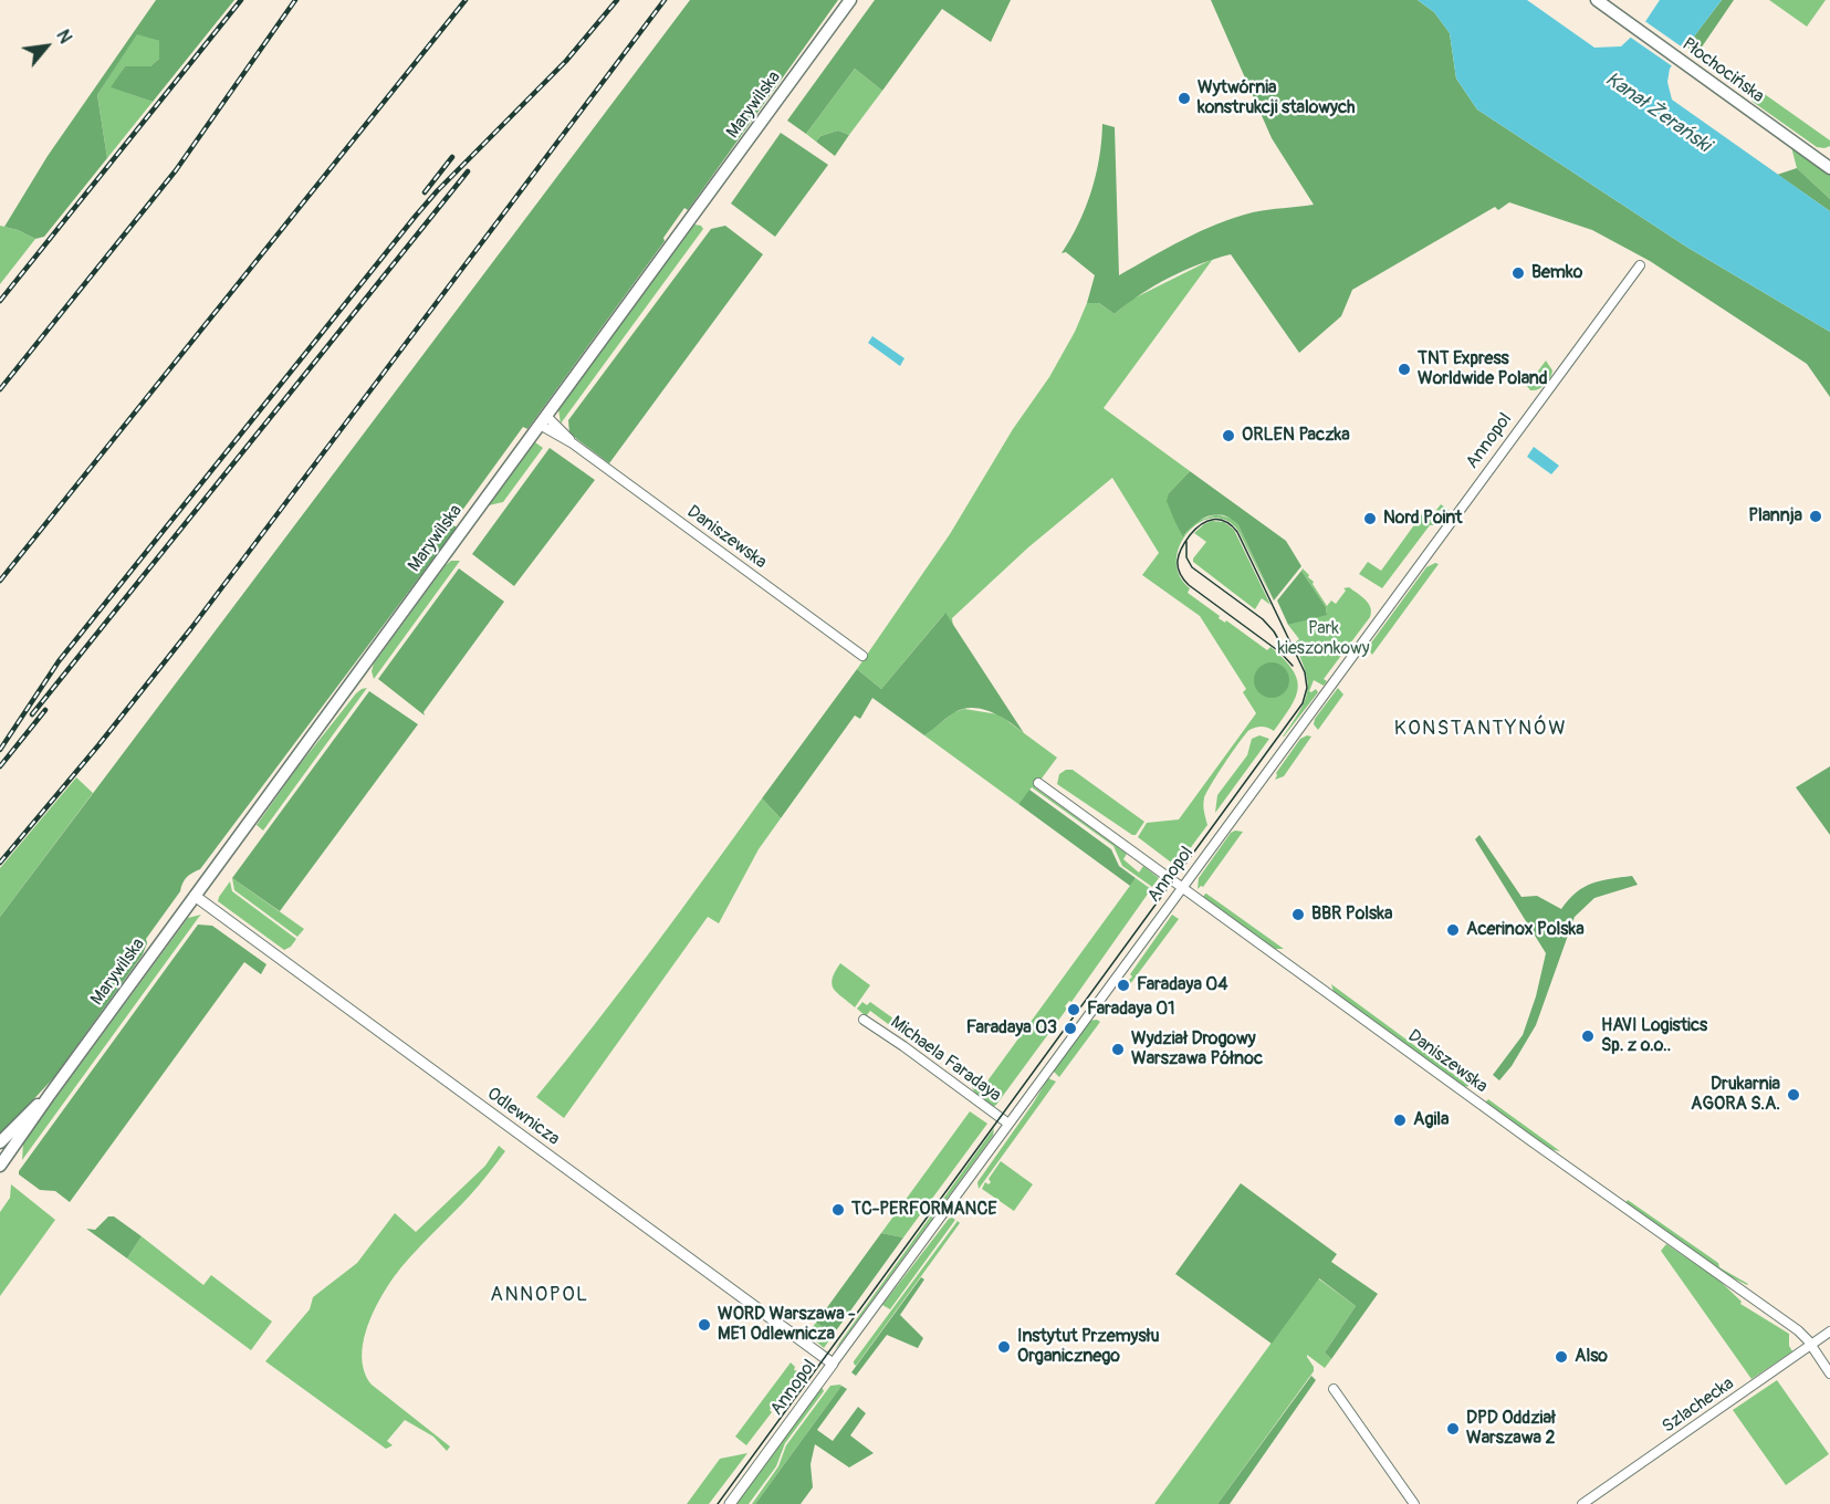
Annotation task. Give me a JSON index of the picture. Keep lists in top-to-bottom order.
{
  "streets": {
    "main road": ["Płochocińska", "Marywilska"],
    "street": [
      "Annopol",
      "Daniszewska",
      "Michaela Faradaya",
      "Odlewnicza",
      "Szlachecka"
    ]
  },
  "crossings": [
    ["Marywilska", "Daniszewska"],
    ["Marywilska", "Odlewnicza"],
    ["Annopol", "Daniszewska"],
    ["Annopol", "Michaela Faradaya"],
    ["Annopol", "Odlewnicza"],
    ["Daniszewska", "Szlachecka"]
  ],
  "districts": ["KONSTANTYNÓW", "ANNOPOL"],
  "water": ["Kanał Żerański"],
  "parks": ["Park kieszonkowy"],
  "places": [
    "Wytwórnia konstrukcji stalowych",
    "Bemko",
    "TNT Express Worldwide Poland",
    "ORLEN Paczka",
    "Plannja",
    "Nord Point",
    "BBR Polska",
    "Acerinox Polska",
    "Faradaya 04",
    "Faradaya 01",
    "Faradaya 03",
    "HAVI Logistics Sp. z o.o..",
    "Wydział Drogowy Warszawa Północ",
    "Drukarnia AGORA S.A.",
    "Agila",
    "TC-PERFORMANCE",
    "WORD Warszawa - ME1 Odlewnicza",
    "Instytut Przemysłu Organicznego",
    "Also",
    "DPD Oddział Warszawa 2"
  ],
  "north": "top right"
}
